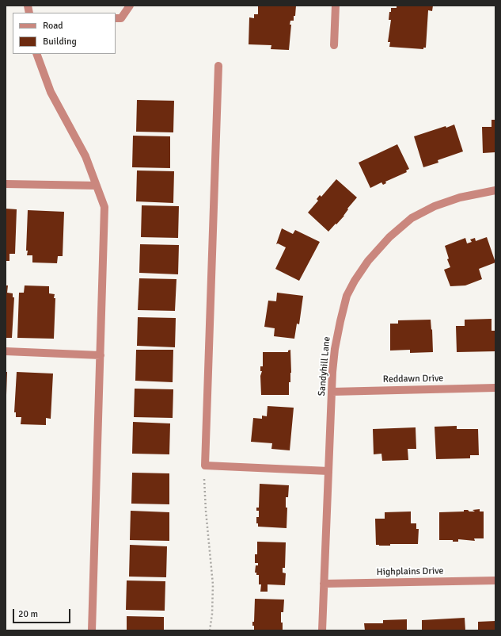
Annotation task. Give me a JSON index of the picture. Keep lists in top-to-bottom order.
{
  "streets": {
    "street": ["Sandyhill Lane", "Reddawn Drive", "Highplains Drive"]
  },
  "crossings": [
    ["Sandyhill Lane", "Reddawn Drive"],
    ["Sandyhill Lane", "Highplains Drive"]
  ],
  "legend": ["Road", "Building"],
  "scale_bar": "20 m"
}
